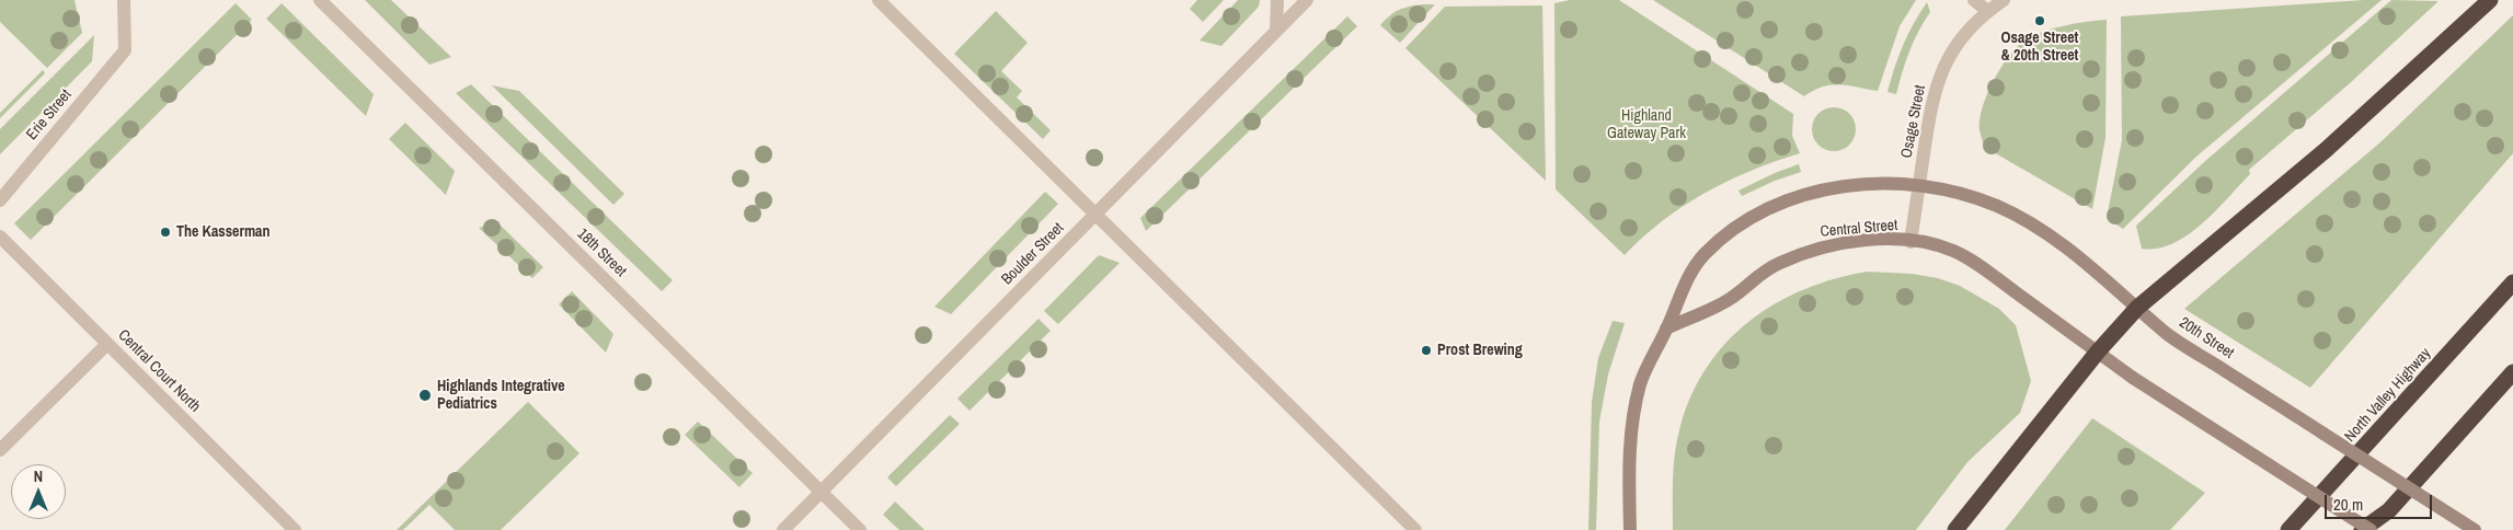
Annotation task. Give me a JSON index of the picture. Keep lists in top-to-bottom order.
{
  "streets": {
    "highway": ["North Valley Highway"],
    "main road": ["Central Street", "20th Street"],
    "street": [
      "Erie Street",
      "Osage Street",
      "18th Street",
      "Boulder Street",
      "Central Court North"
    ]
  },
  "crossings": [
    ["Osage Street", "Central Street"],
    ["Osage Street", "20th Street"],
    ["18th Street", "Boulder Street"]
  ],
  "parks": ["Highland Gateway Park"],
  "places": [
    "Osage Street & 20th Street",
    "The Kasserman",
    "Prost Brewing",
    "Highlands Integrative Pediatrics"
  ],
  "scale_bar": "20 m",
  "north": "top"
}
